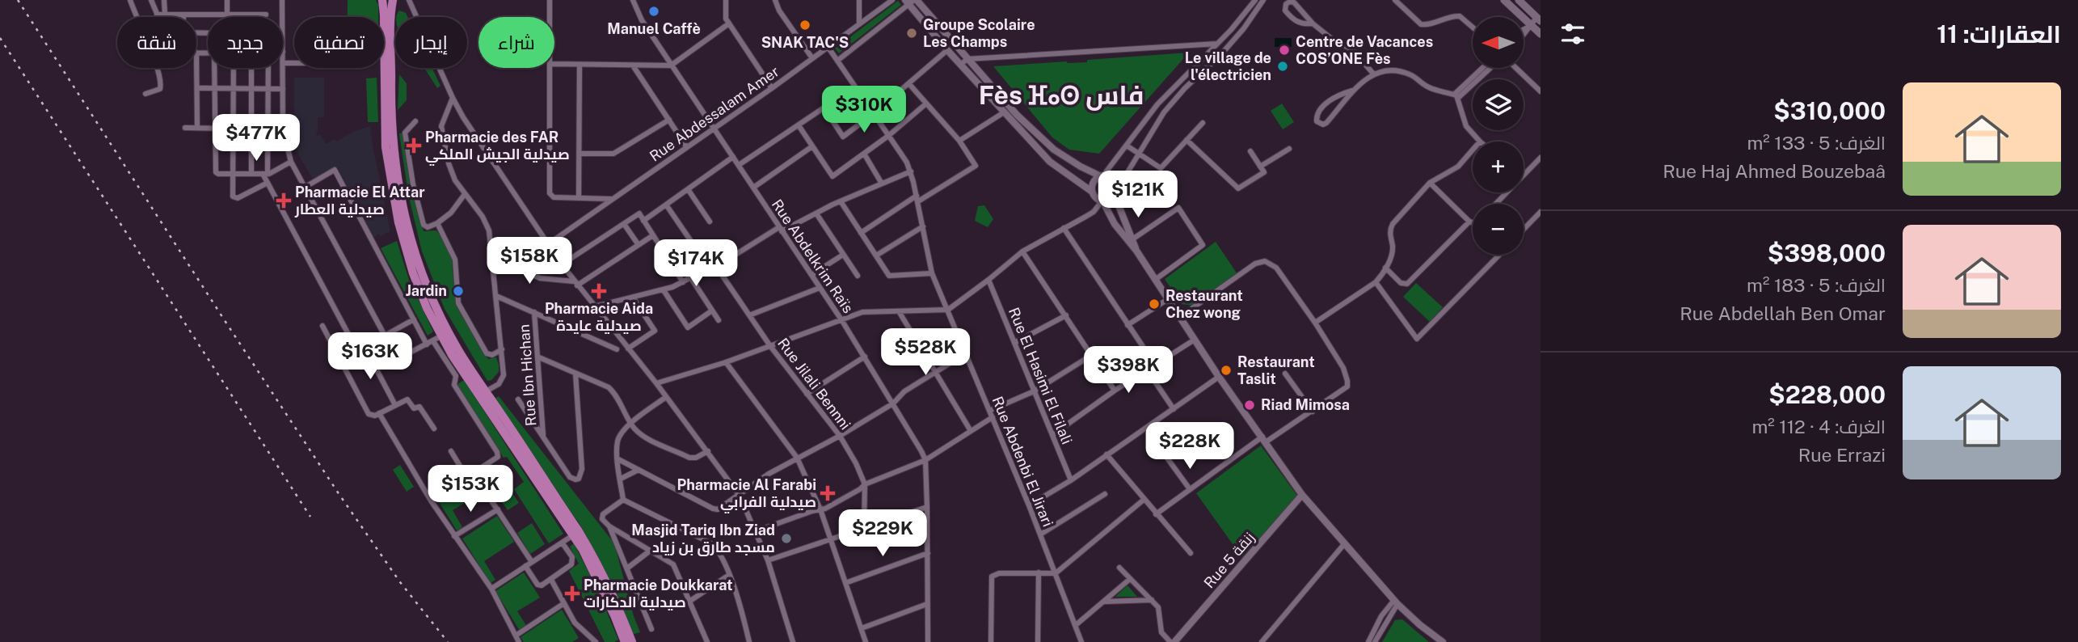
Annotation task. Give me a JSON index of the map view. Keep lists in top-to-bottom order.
{
  "streets": {
    "street": [
      "Rue Abdessalam Amer",
      "Rue Abdelkrim Raïs",
      "Rue Ibn Hichan",
      "Rue El Hasimi El Filali",
      "Rue Jilali Bennni",
      "Rue Abdenbi El Jirari",
      "Rue 5 زنقة"
    ]
  },
  "crossings": [
    ["Rue Abdessalam Amer", "Rue Abdelkrim Raïs"],
    ["Rue Abdessalam Amer", "Rue Abdenbi El Jirari"]
  ],
  "districts": ["Fès ⴼⴰⵙ فاس"],
  "places": {
    "other": [
      "Manuel Caffè",
      "SNAK TAC'S",
      "Groupe Scolaire Les Champs",
      "Centre de Vacances COS’ONE Fès",
      "Le village de l'électricien",
      "Jardin",
      "Restaurant Chez wong",
      "Restaurant Taslit",
      "Riad Mimosa",
      "Masjid Tariq Ibn Ziad مسجد طارق بن زياد"
    ],
    "health": [
      "Pharmacie des FAR صيدلية الجيش الملكي",
      "Pharmacie El Attar صيدلية العطار",
      "Pharmacie Aida صيدلية عايدة",
      "Pharmacie Al Farabi صيدلية الفرابي",
      "Pharmacie Doukkarat صيدلية الدكارات"
    ]
  },
  "north": "left",
  "page": {
    "heading": "العقارات: 11",
    "map_buttons": ["+", "−"],
    "chip": [
      "شراء",
      "إيجار",
      "تصفية",
      "جديد",
      "شقة"
    ],
    "list": [
      {
        "name": "$310,000",
        "note": "الغرف: 5 · 133 m² · Rue Haj Ahmed Bouzebaâ"
      },
      {
        "name": "$398,000",
        "note": "الغرف: 5 · 183 m² · Rue Abdellah Ben Omar"
      },
      {
        "name": "$228,000",
        "note": "الغرف: 4 · 112 m² · Rue Errazi"
      }
    ],
    "price": [
      "$310K",
      "$477K",
      "$121K",
      "$158K",
      "$174K",
      "$528K",
      "$163K",
      "$398K",
      "$228K",
      "$153K",
      "$229K"
    ]
  }
}
